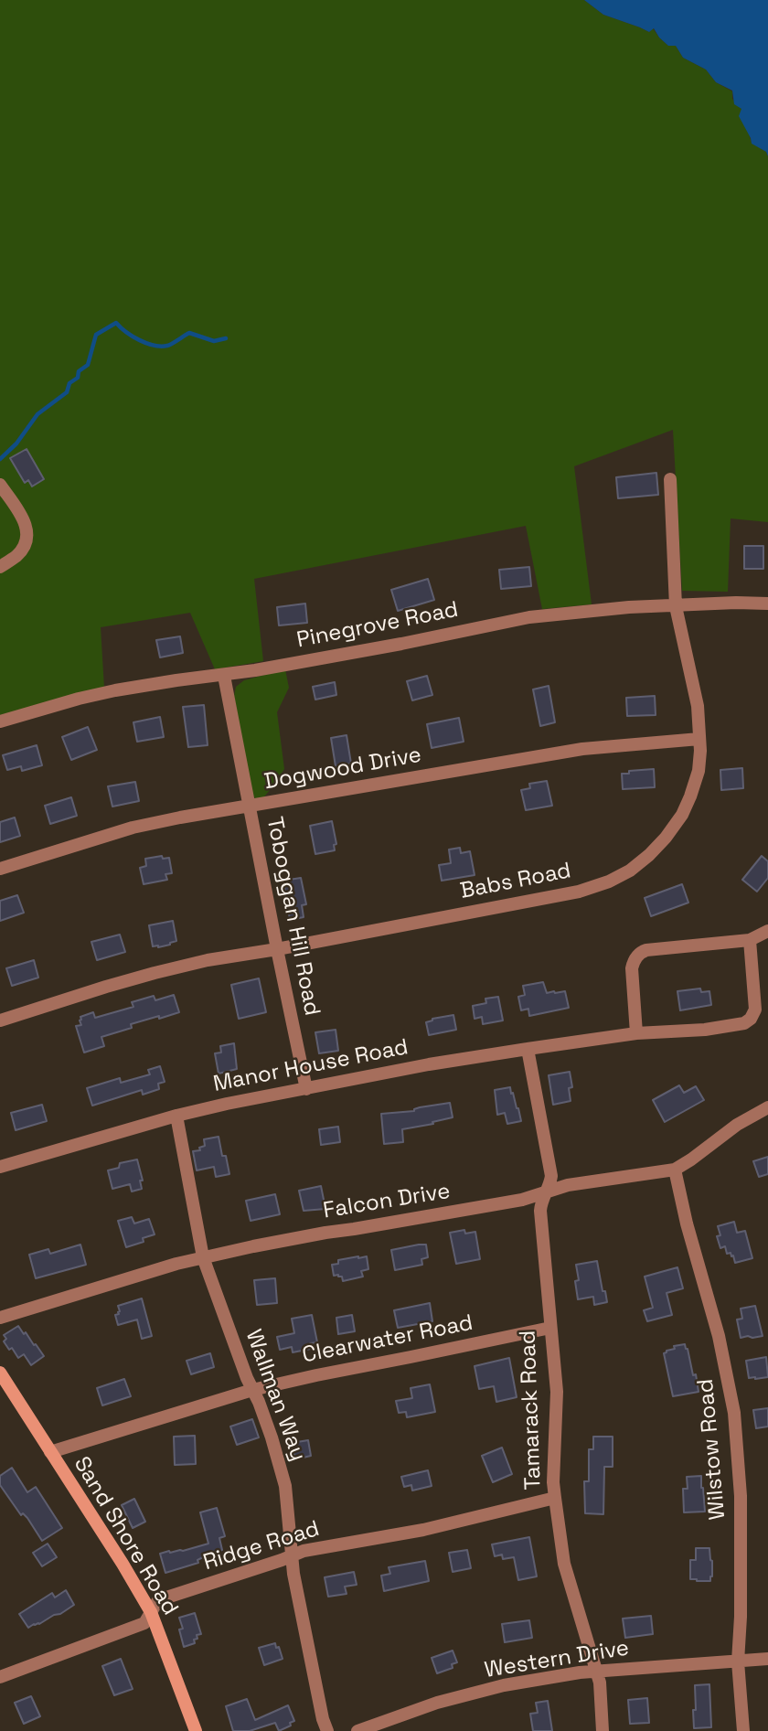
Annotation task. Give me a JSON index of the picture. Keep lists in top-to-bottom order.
{
  "streets": {
    "street": [
      "Pinegrove Road",
      "Dogwood Drive",
      "Babs Road",
      "Toboggan Hill Road",
      "Manor House Road",
      "Falcon Drive",
      "Clearwater Road",
      "Wallman Way",
      "Tamarack Road",
      "Wilstow Road",
      "Sand Shore Road",
      "Ridge Road",
      "Western Drive"
    ]
  },
  "crossings": [
    ["Pinegrove Road", "Babs Road"],
    ["Pinegrove Road", "Toboggan Hill Road"],
    ["Dogwood Drive", "Babs Road"],
    ["Dogwood Drive", "Toboggan Hill Road"],
    ["Babs Road", "Toboggan Hill Road"],
    ["Toboggan Hill Road", "Manor House Road"],
    ["Manor House Road", "Wallman Way"],
    ["Manor House Road", "Tamarack Road"],
    ["Falcon Drive", "Wallman Way"],
    ["Falcon Drive", "Tamarack Road"],
    ["Falcon Drive", "Wilstow Road"],
    ["Clearwater Road", "Wallman Way"],
    ["Clearwater Road", "Tamarack Road"],
    ["Clearwater Road", "Sand Shore Road"],
    ["Wallman Way", "Ridge Road"],
    ["Tamarack Road", "Ridge Road"],
    ["Tamarack Road", "Western Drive"],
    ["Wilstow Road", "Western Drive"],
    ["Sand Shore Road", "Ridge Road"]
  ]
}
